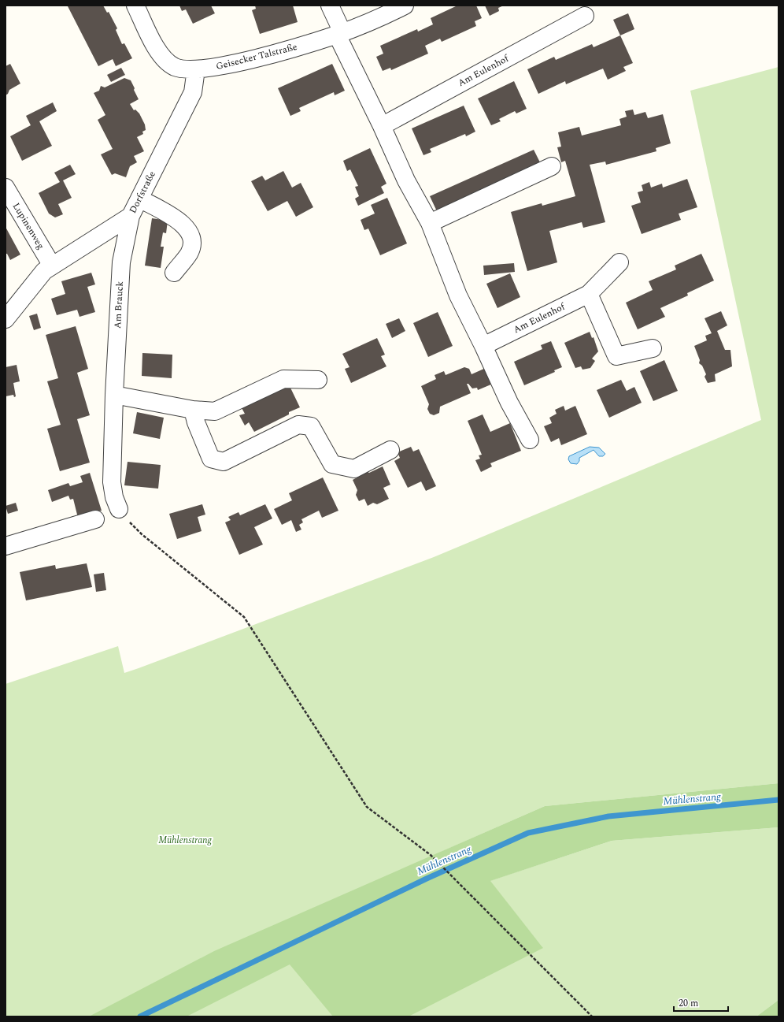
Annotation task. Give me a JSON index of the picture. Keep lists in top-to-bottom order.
{
  "streets": {
    "street": [
      "Geisecker Talstraße",
      "Am Eulenhof",
      "Dorfstraße",
      "Lupinenweg",
      "Am Brauck"
    ]
  },
  "crossings": [
    ["Geisecker Talstraße", "Dorfstraße"],
    ["Dorfstraße", "Lupinenweg"],
    ["Dorfstraße", "Am Brauck"]
  ],
  "water": ["Mühlenstrang"],
  "parks": ["Mühlenstrang"],
  "scale_bar": "20 m"
}
